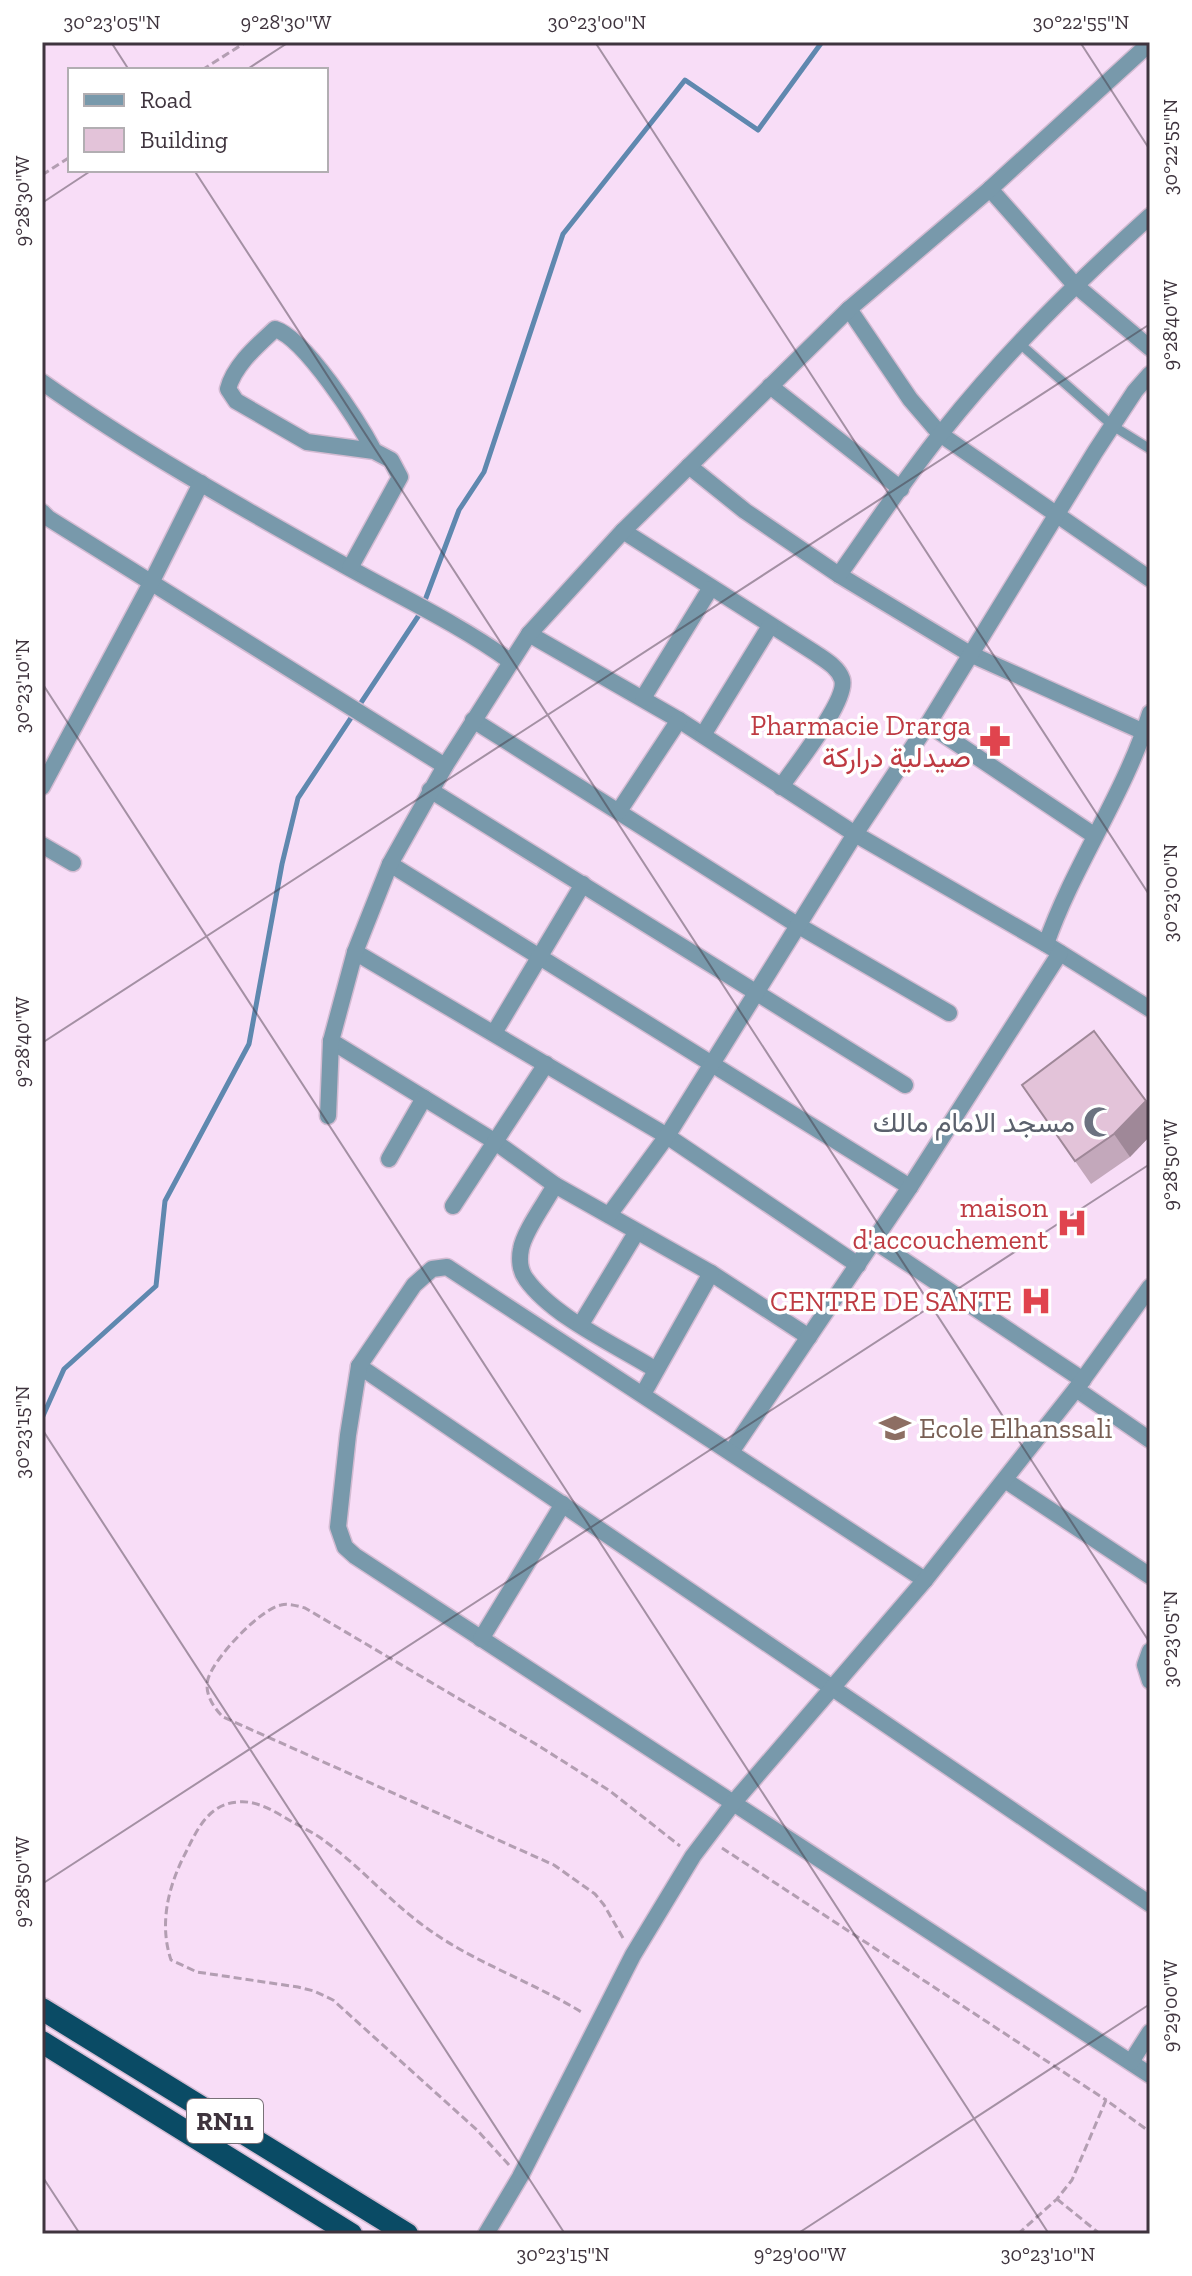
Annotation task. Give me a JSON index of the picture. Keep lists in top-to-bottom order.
{
  "streets": {
    "highway": ["RN11"]
  },
  "places": {
    "pharmacy": ["Pharmacie Drarga صيدلية دراركة"],
    "mosque": ["مسجد الامام مالك"],
    "hospital": ["maison d'accouchement", "CENTRE DE SANTE"],
    "school or university": ["Ecole Elhanssali"]
  },
  "legend": ["Road", "Building"],
  "coordinates": [
    "30°23'05\"N",
    "9°28'30\"W",
    "30°23'00\"N",
    "30°22'55\"N",
    "9°28'40\"W",
    "30°23'10\"N",
    "9°28'50\"W",
    "30°23'15\"N",
    "9°29'00\"W"
  ]
}
